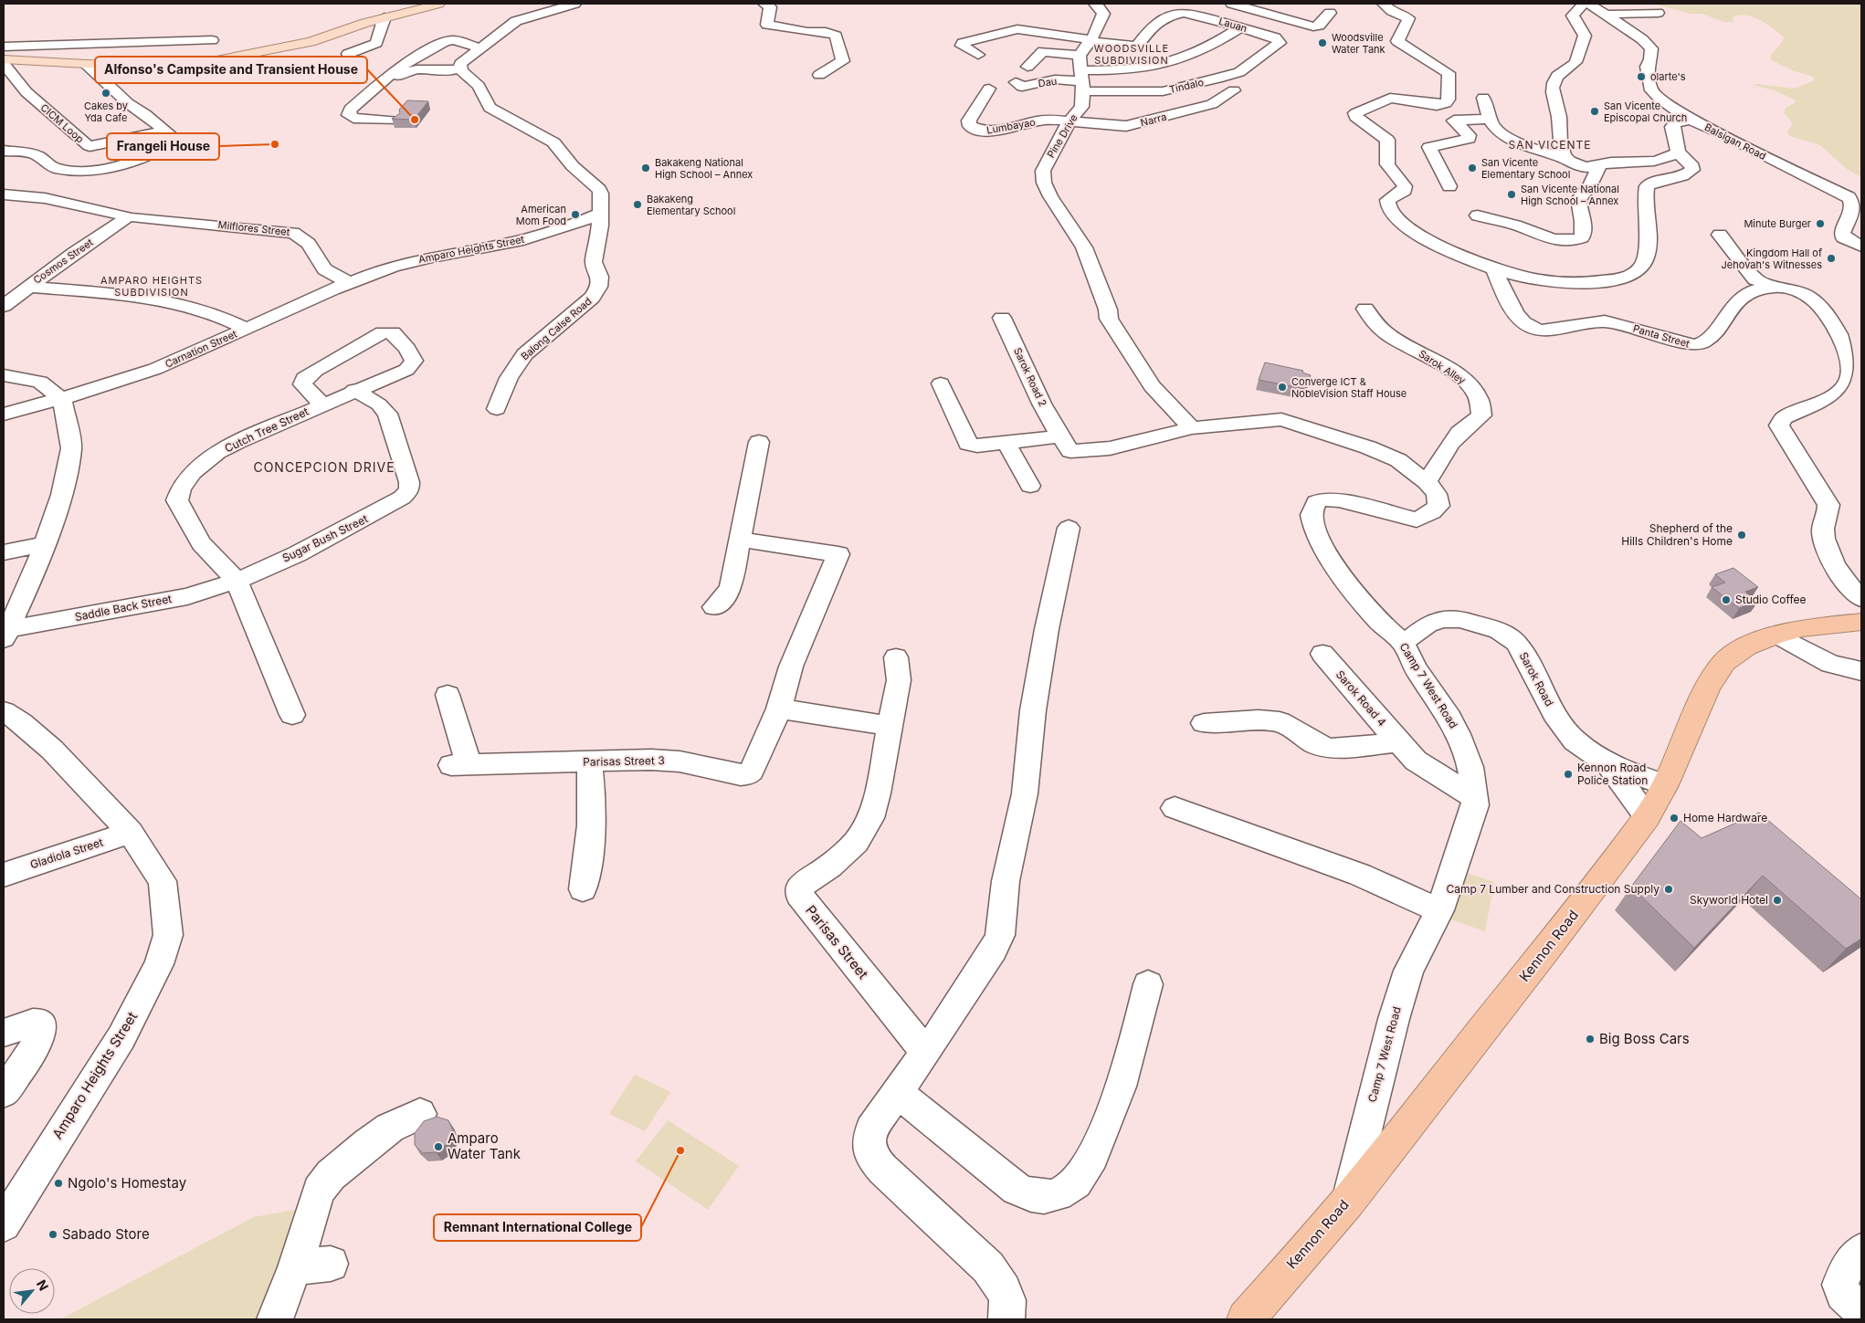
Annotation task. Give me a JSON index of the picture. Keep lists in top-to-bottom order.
{
  "streets": {
    "highway": ["Kennon Road"],
    "street": [
      "Lauan",
      "Dau",
      "Tindalo",
      "Narra",
      "CICM Loop",
      "Lumbayao",
      "Pine Drive",
      "Balsigan Road",
      "Milflores Street",
      "Amparo Heights Street",
      "Cosmos Street",
      "Balong Calse Road",
      "Panta Street",
      "Carnation Street",
      "Sarok Alley",
      "Sarok Road 2",
      "Cutch Tree Street",
      "Sugar Bush Street",
      "Saddle Back Street",
      "Sarok Road",
      "Camp 7 West Road",
      "Sarok Road 4",
      "Parisas Street 3",
      "Gladiola Street",
      "Parisas Street"
    ]
  },
  "crossings": [
    ["Lauan", "Tindalo"],
    ["Dau", "Tindalo"],
    ["Dau", "Pine Drive"],
    ["Tindalo", "Pine Drive"],
    ["Narra", "Lumbayao"],
    ["Narra", "Pine Drive"],
    ["Lumbayao", "Pine Drive"],
    ["Pine Drive", "Camp 7 West Road"],
    ["Milflores Street", "Cosmos Street"],
    ["Milflores Street", "Carnation Street"],
    ["Amparo Heights Street", "Balong Calse Road"],
    ["Amparo Heights Street", "Carnation Street"],
    ["Amparo Heights Street", "Gladiola Street"],
    ["Sarok Alley", "Camp 7 West Road"],
    ["Sarok Road 2", "Camp 7 West Road"],
    ["Cutch Tree Street", "Sugar Bush Street"],
    ["Cutch Tree Street", "Saddle Back Street"],
    ["Sugar Bush Street", "Saddle Back Street"],
    ["Sarok Road", "Camp 7 West Road"],
    ["Sarok Road", "Kennon Road"],
    ["Camp 7 West Road", "Sarok Road 4"],
    ["Camp 7 West Road", "Kennon Road"]
  ],
  "districts": [
    "WOODSVILLE SUBDIVISION",
    "SAN VICENTE",
    "AMPARO HEIGHTS SUBDIVISION",
    "CONCEPCION DRIVE"
  ],
  "places": [
    "Woodsville Water Tank",
    "olarte's",
    "Cakes by Yda Cafe",
    "San Vicente Episcopal Church",
    "Alfonso's Campsite and Transient House",
    "Frangeli House",
    "Bakakeng National High School – Annex",
    "San Vicente Elementary School",
    "San Vicente National High School – Annex",
    "Bakakeng Elementary School",
    "American Mom Food",
    "Minute Burger",
    "Kingdom Hall of Jehovah's Witnesses",
    "Converge ICT & NobleVision Staff House",
    "Shepherd of the Hills Children's Home",
    "Studio Coffee",
    "Kennon Road Police Station",
    "Home Hardware",
    "Camp 7 Lumber and Construction Supply",
    "Skyworld Hotel",
    "Big Boss Cars",
    "Amparo Water Tank",
    "Remnant International College",
    "Ngolo's Homestay",
    "Sabado Store"
  ],
  "north": "top right"
}
